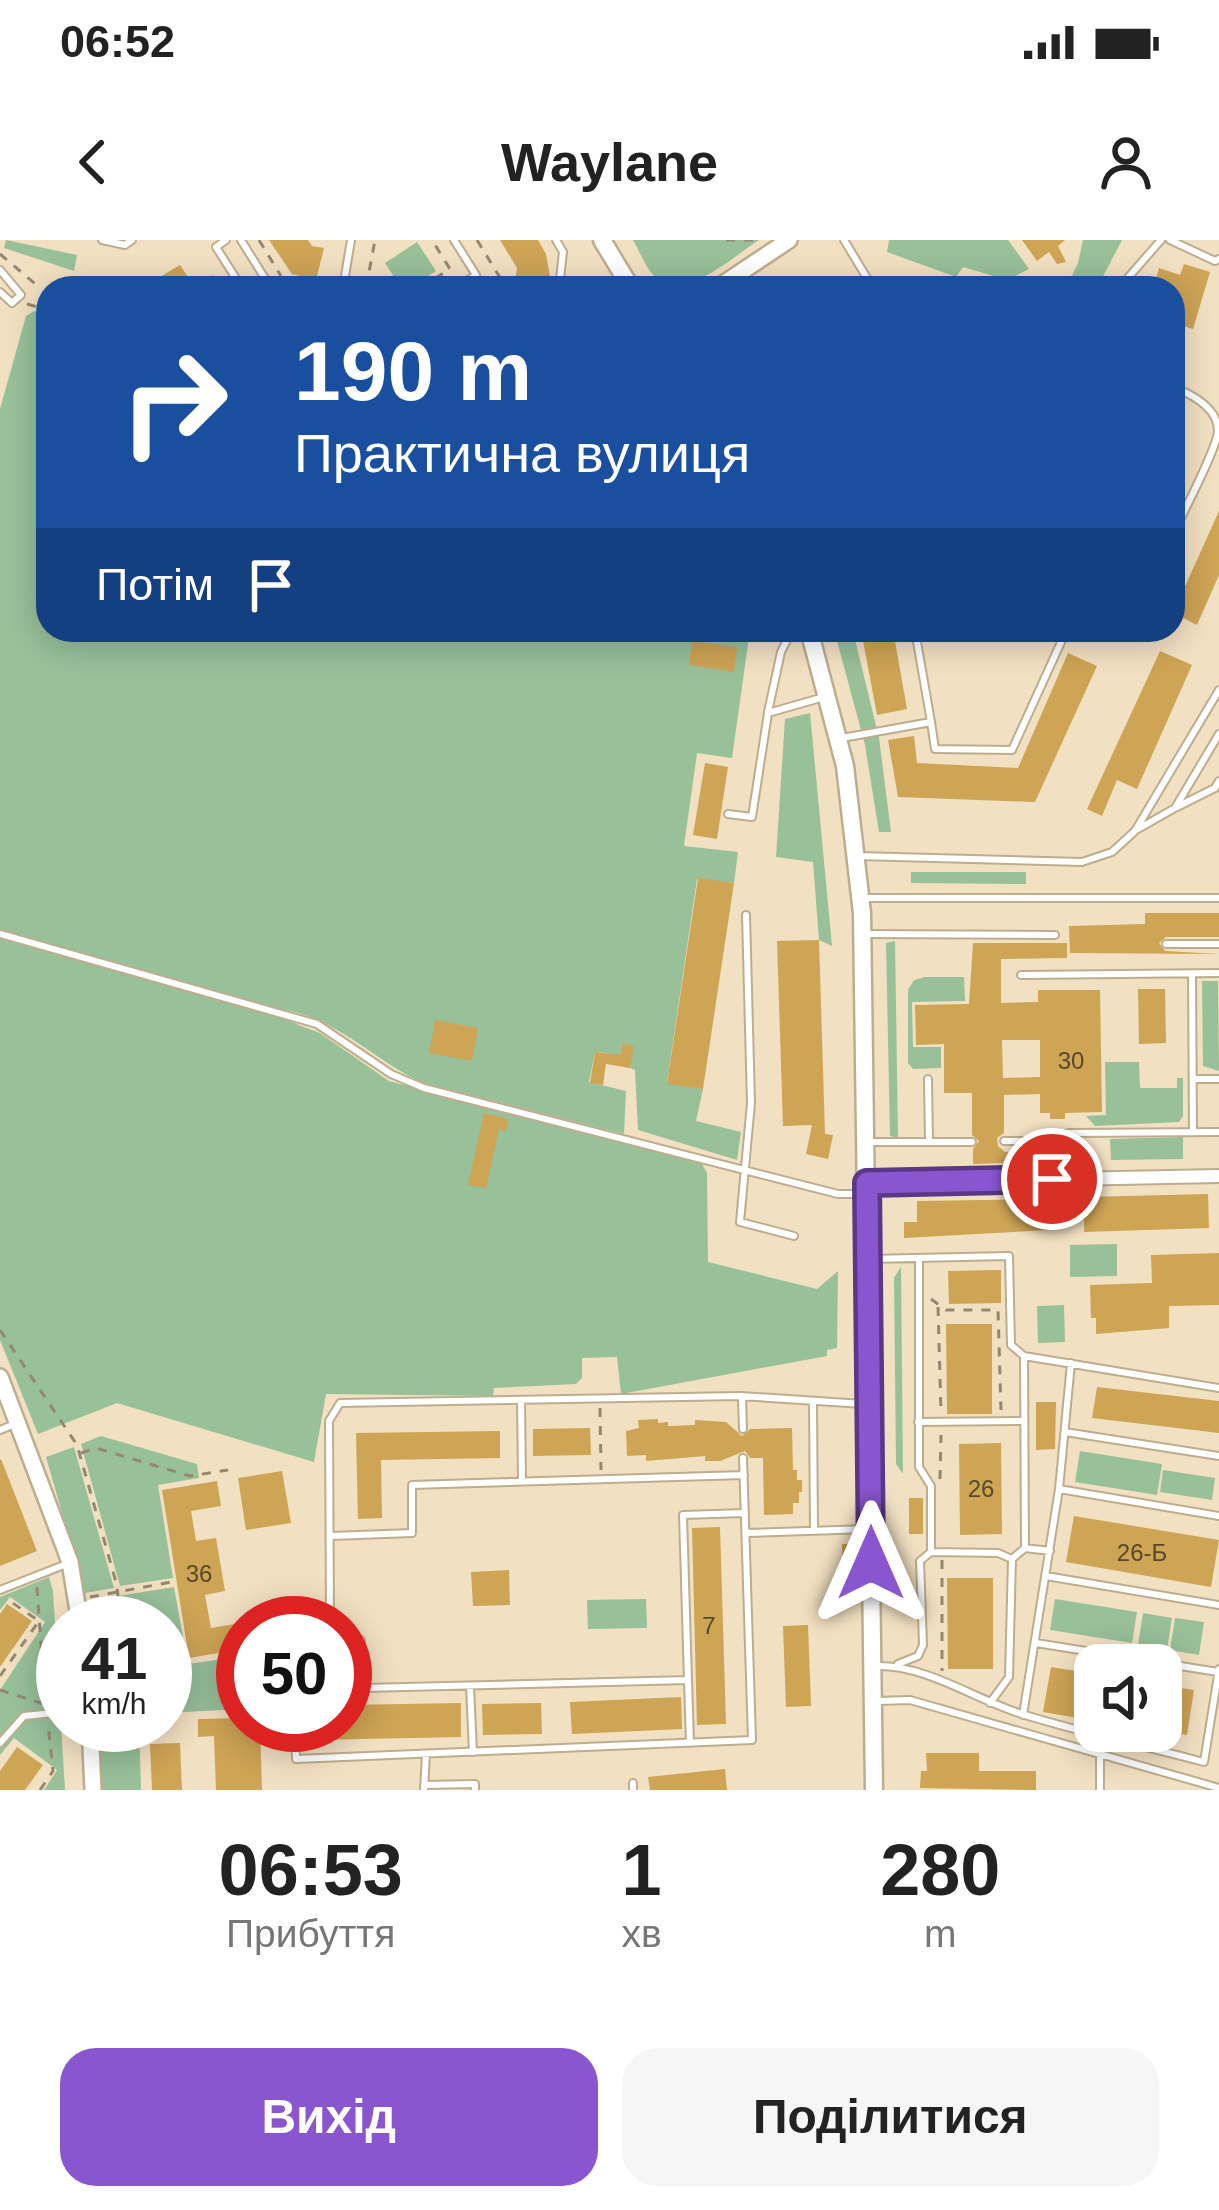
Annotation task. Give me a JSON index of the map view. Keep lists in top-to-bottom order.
{
  "house_numbers": [
    "30",
    "26",
    "26-Б",
    "36",
    "7"
  ],
  "page": {
    "status": "06:52",
    "header": "Waylane",
    "turn": ["190 m", "Практична вулиця"],
    "then": "Потім",
    "speed": "41 km/h",
    "limit": "50",
    "eta": [
      "06:53",
      "Прибуття",
      "1",
      "хв",
      "280",
      "m"
    ],
    "buttons": ["Вихід", "Поділитися"]
  }
}
